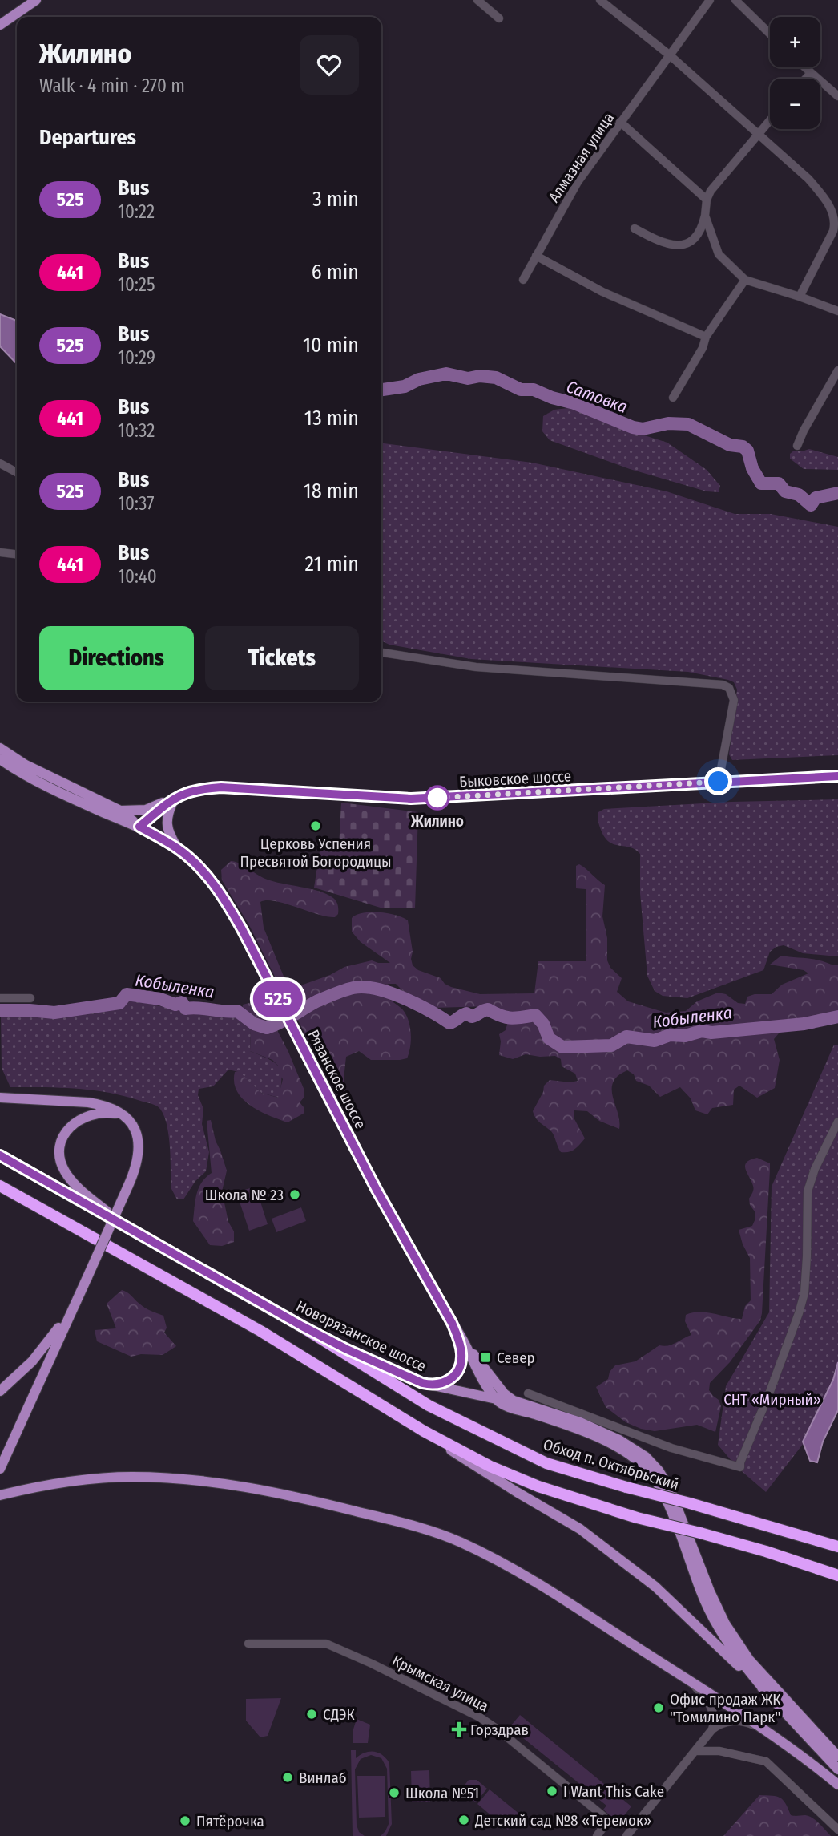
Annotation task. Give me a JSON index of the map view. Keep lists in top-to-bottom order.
{
  "streets": {
    "highway": ["Новорязанское шоссе", "Обход п. Октябрьский"],
    "main road": ["Быковское шоссе", "Рязанское шоссе"],
    "street": ["Алмазная улица", "Крымская улица"]
  },
  "crossings": [
    ["Быковское шоссе", "Рязанское шоссе"],
    ["Рязанское шоссе", "Новорязанское шоссе"],
    ["Новорязанское шоссе", "Обход п. Октябрьский"]
  ],
  "water": ["Сатовка", "Кобыленка"],
  "parks": ["СНТ «Мирный»"],
  "places": {
    "other": [
      "Жилино",
      "Церковь Успения Пресвятой Богородицы",
      "Школа № 23",
      "Офис продаж ЖК \"Томилино Парк\"",
      "СДЭК",
      "Винлаб",
      "I Want This Cake",
      "Школа №51",
      "Детский сад №8 «Теремок»",
      "Пятёрочка"
    ],
    "transit": ["Север"],
    "health": ["Горздрав"]
  },
  "lines": ["bus line 525"],
  "page": {
    "on_map": "525",
    "map_buttons": ["+", "−"],
    "heading": [
      ["Жилино", "Walk · 4 min · 270 m"],
      "Departures"
    ],
    "list": [
      {
        "mark": "525",
        "name": "Bus",
        "note": "10:22",
        "value": "3 min"
      },
      {
        "mark": "441",
        "name": "Bus",
        "note": "10:25",
        "value": "6 min"
      },
      {
        "mark": "525",
        "name": "Bus",
        "note": "10:29",
        "value": "10 min"
      },
      {
        "mark": "441",
        "name": "Bus",
        "note": "10:32",
        "value": "13 min"
      },
      {
        "mark": "525",
        "name": "Bus",
        "note": "10:37",
        "value": "18 min"
      },
      {
        "mark": "441",
        "name": "Bus",
        "note": "10:40",
        "value": "21 min"
      }
    ],
    "buttons": ["Directions", "Tickets"]
  }
}
